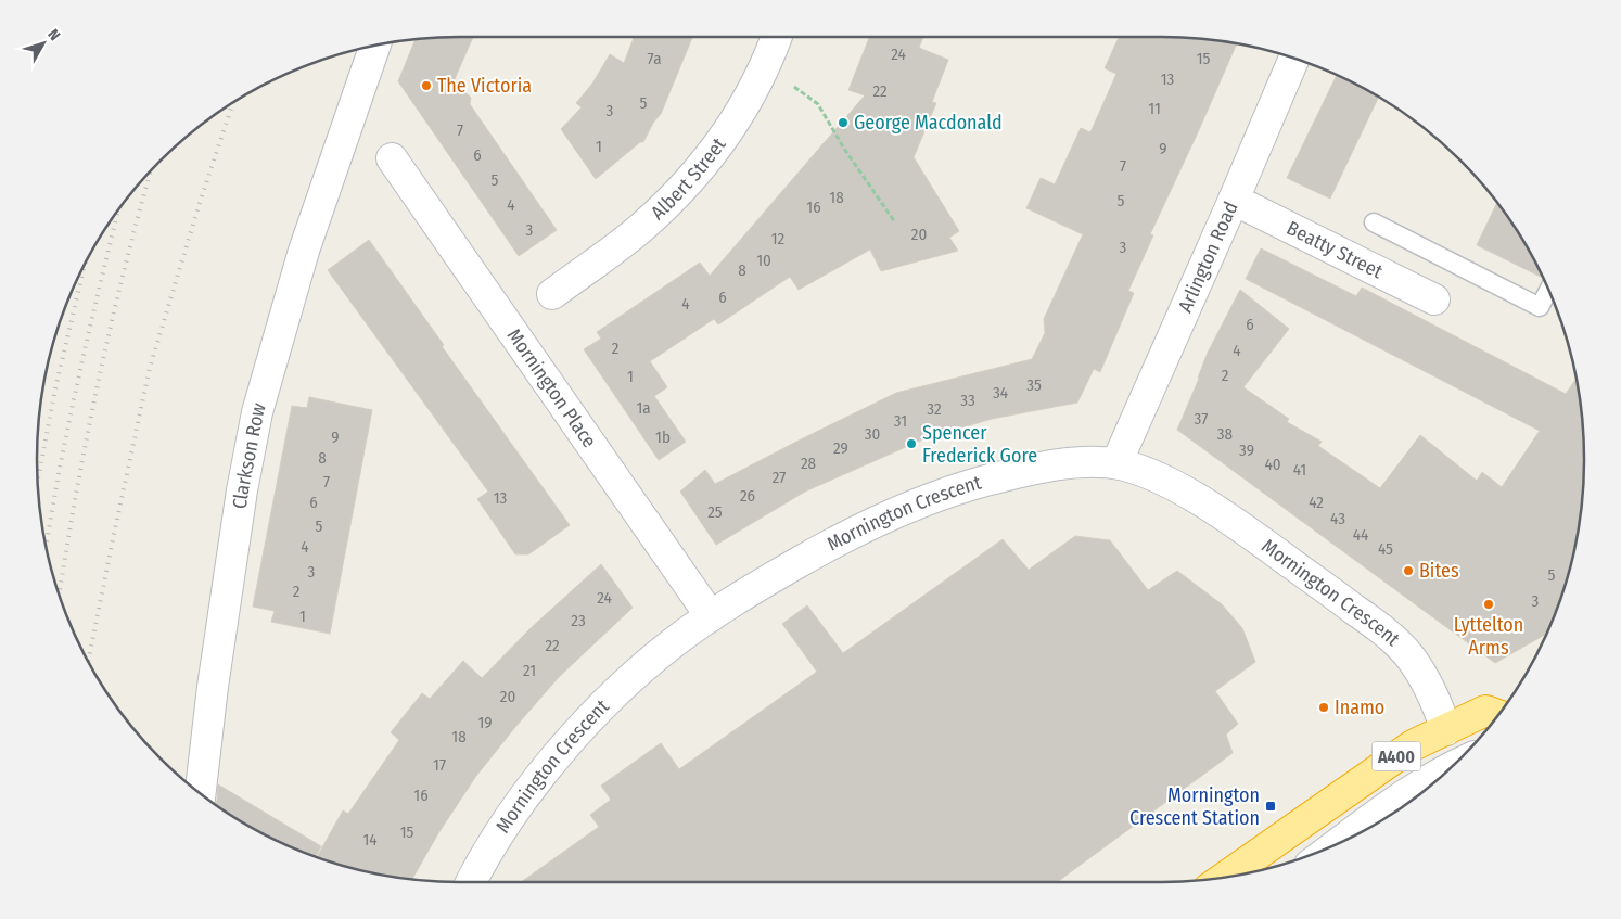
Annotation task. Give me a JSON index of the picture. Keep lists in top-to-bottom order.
{
  "streets": {
    "highway": ["A400"],
    "street": [
      "Albert Street",
      "Beatty Street",
      "Arlington Road",
      "Mornington Place",
      "Clarkson Row",
      "Mornington Crescent"
    ]
  },
  "crossings": [
    ["Beatty Street", "Arlington Road"],
    ["Arlington Road", "Mornington Crescent"],
    ["Mornington Place", "Mornington Crescent"],
    ["Mornington Crescent", "A400"]
  ],
  "places": {
    "other": [
      "The Victoria",
      "George Macdonald",
      "Spencer Frederick Gore",
      "Bites",
      "Lyttelton Arms",
      "Inamo"
    ],
    "transit": ["Mornington Crescent Station"]
  },
  "house_numbers": [
    "24",
    "7a",
    "15",
    "13",
    "22",
    "5",
    "11",
    "3",
    "7",
    "1",
    "9",
    "6",
    "7",
    "5",
    "18",
    "5",
    "4",
    "16",
    "3",
    "20",
    "12",
    "3",
    "10",
    "8",
    "6",
    "4",
    "6",
    "2",
    "4",
    "2",
    "1",
    "35",
    "34",
    "33",
    "1a",
    "32",
    "37",
    "31",
    "30",
    "38",
    "9",
    "1b",
    "29",
    "39",
    "8",
    "28",
    "40",
    "41",
    "27",
    "7",
    "26",
    "13",
    "6",
    "42",
    "25",
    "43",
    "5",
    "44",
    "4",
    "45",
    "3",
    "5",
    "2",
    "24",
    "3",
    "1",
    "23",
    "22",
    "21",
    "20",
    "19",
    "18",
    "17",
    "16",
    "15",
    "14"
  ],
  "north": "top right"
}
